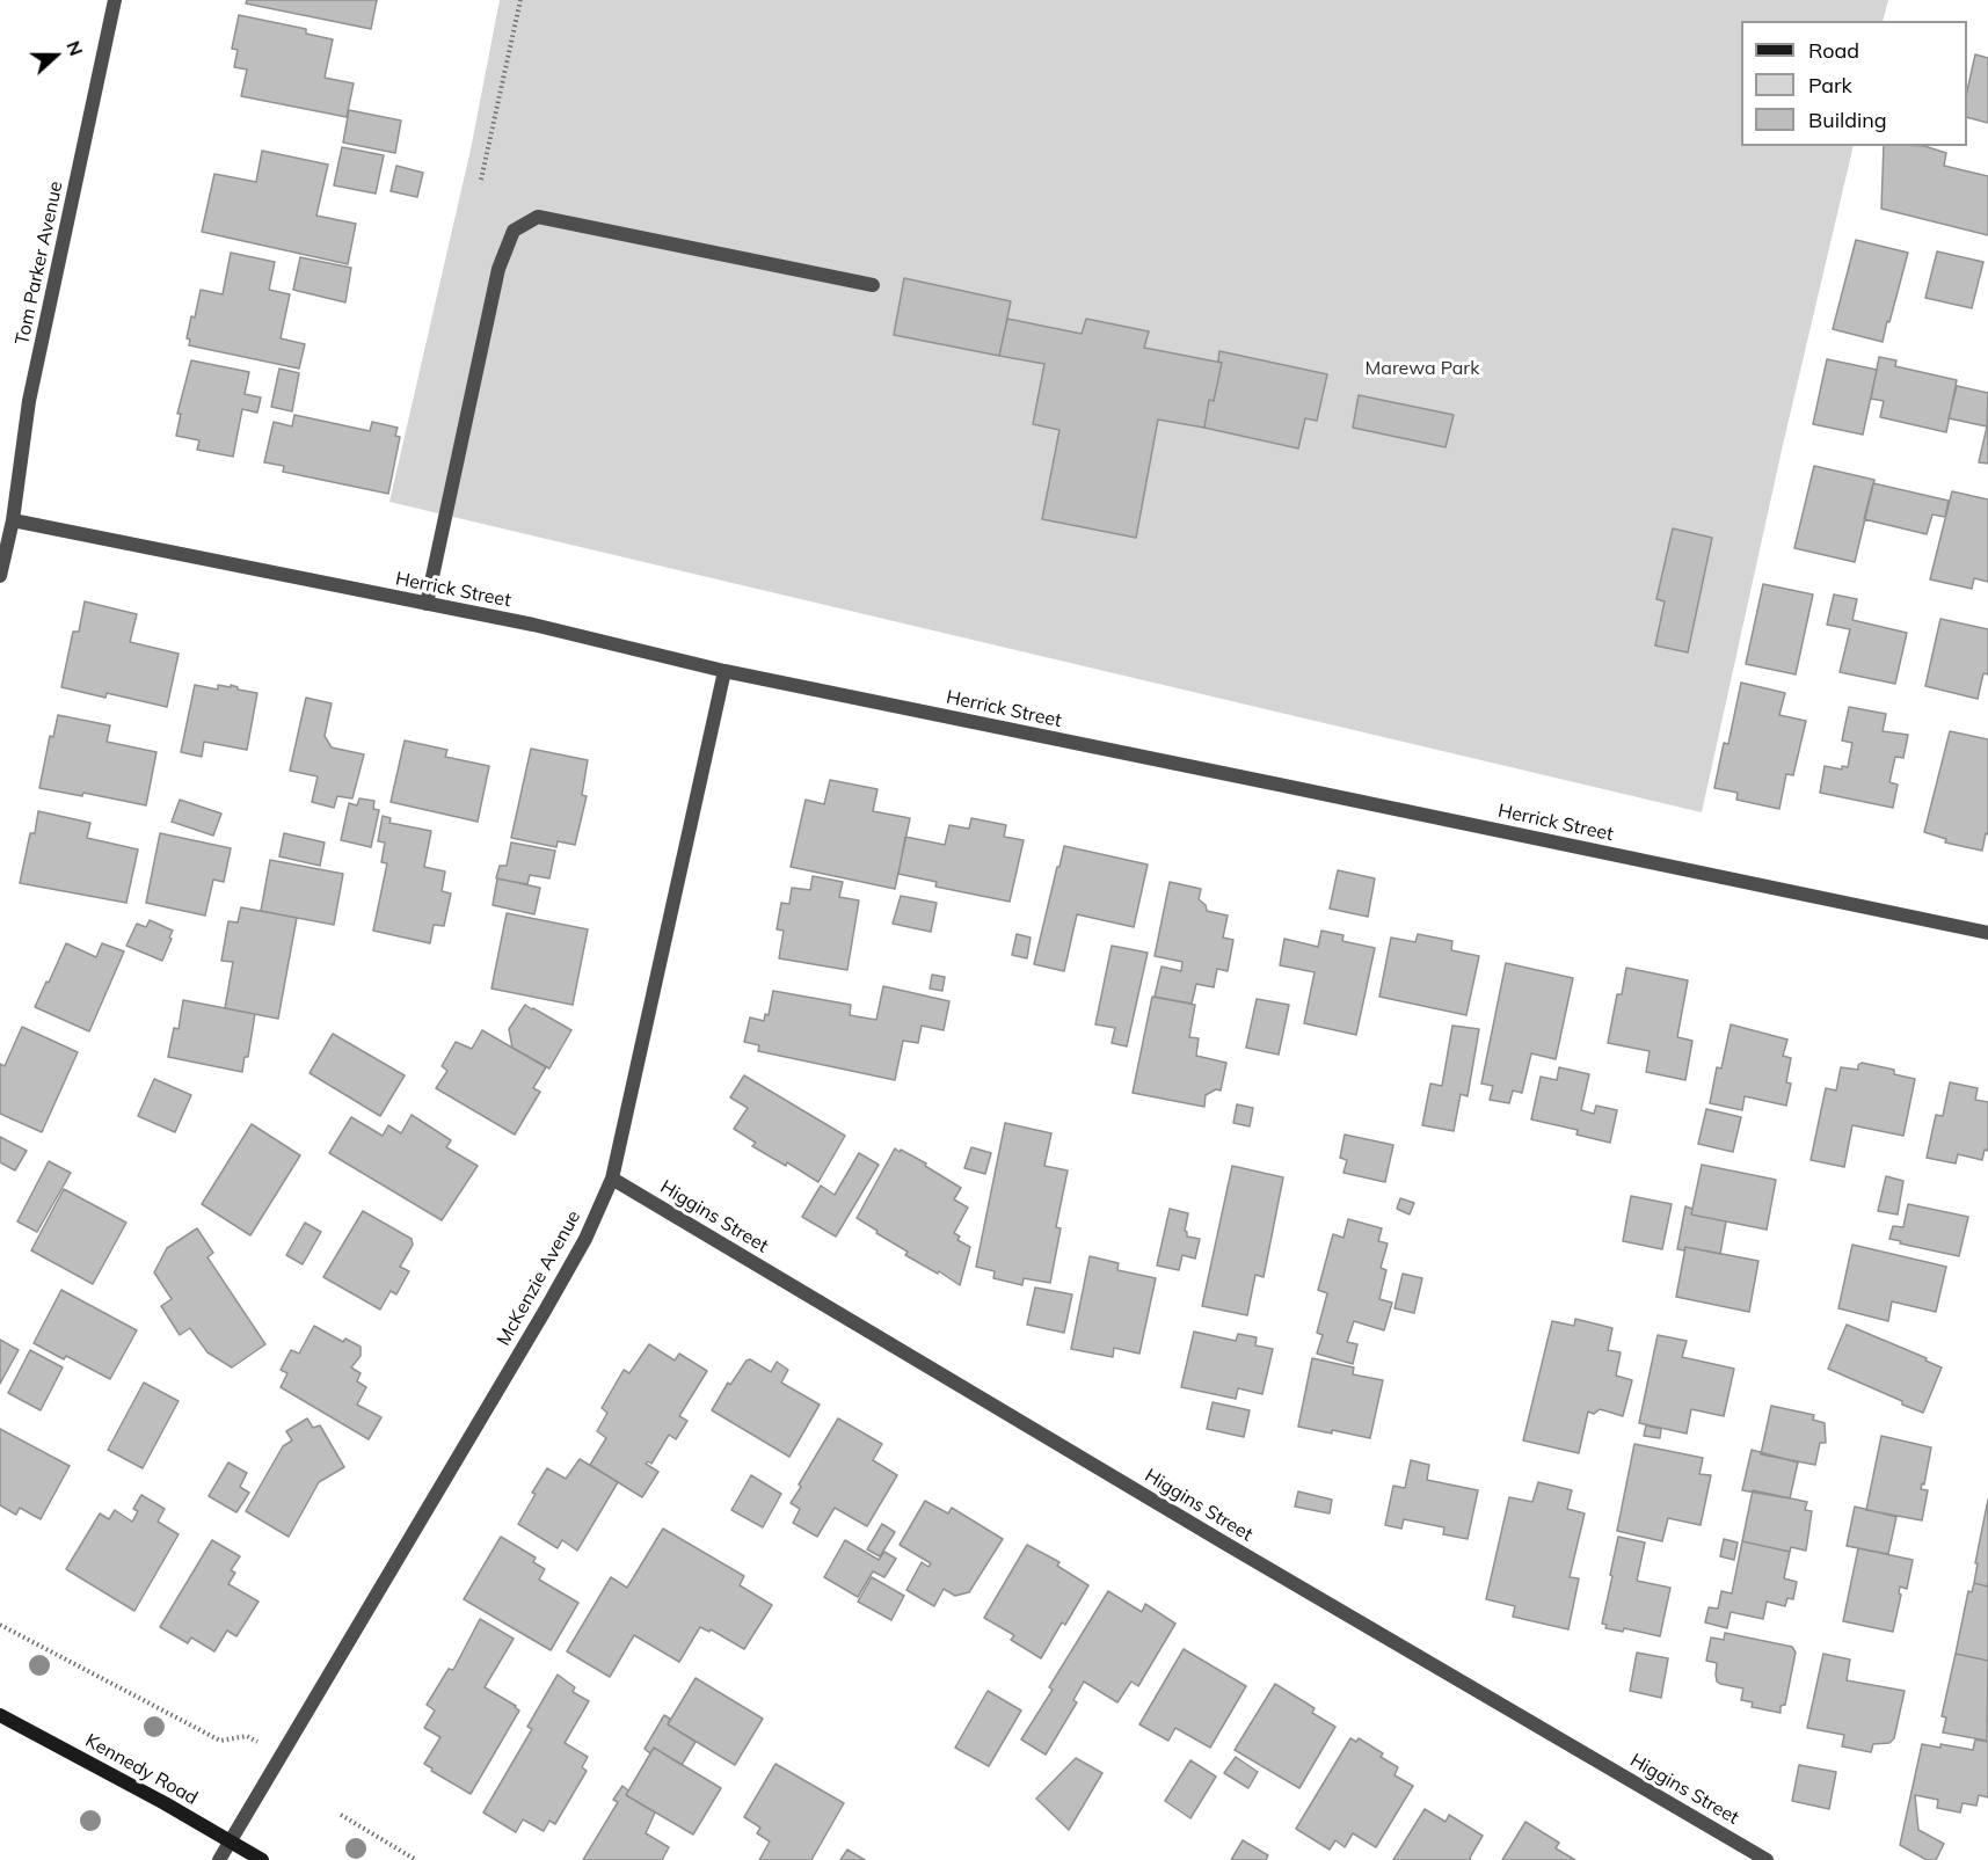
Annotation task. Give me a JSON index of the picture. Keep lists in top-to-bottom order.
{
  "streets": {
    "main road": ["Kennedy Road"],
    "street": [
      "Tom Parker Avenue",
      "Herrick Street",
      "Higgins Street",
      "McKenzie Avenue"
    ]
  },
  "crossings": [
    ["Tom Parker Avenue", "Herrick Street"],
    ["Herrick Street", "McKenzie Avenue"],
    ["Higgins Street", "McKenzie Avenue"],
    ["McKenzie Avenue", "Kennedy Road"]
  ],
  "parks": ["Marewa Park"],
  "legend": ["Road", "Park", "Building"],
  "north": "right"
}
